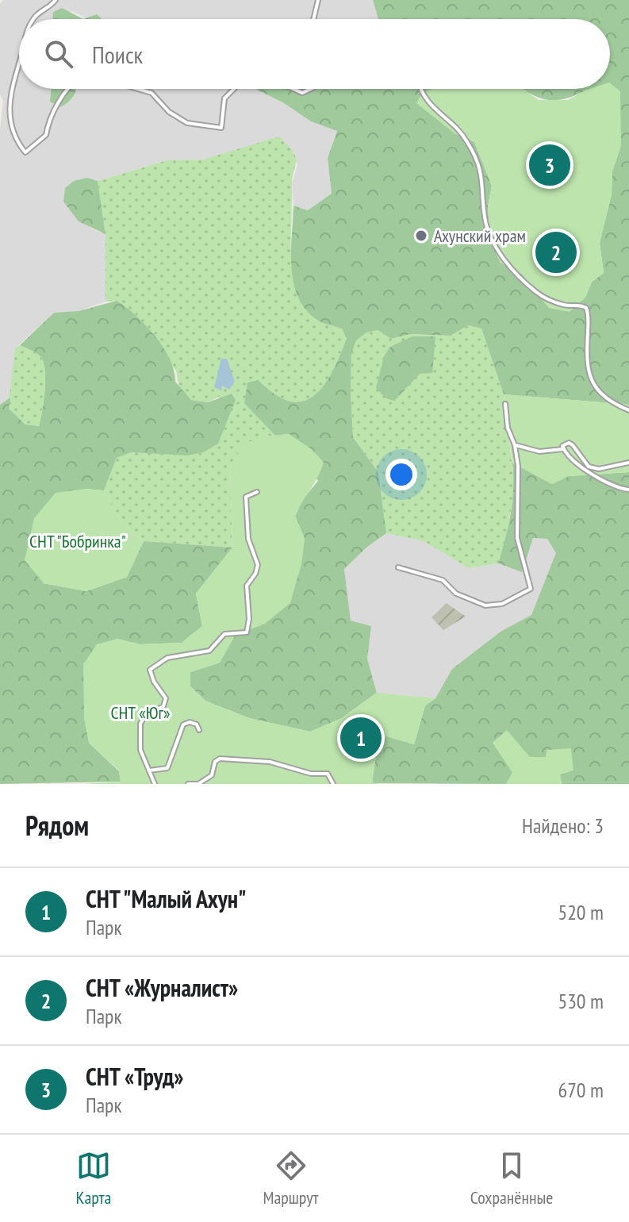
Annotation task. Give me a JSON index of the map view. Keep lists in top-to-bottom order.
{
  "parks": ["СНТ \"Бобринка\"", "СНТ «Юг»"],
  "places": ["Ахунский храм"],
  "page": {
    "search": "Поиск",
    "pins": ["3", "2", "1"],
    "heading": ["Рядом", "Найдено: 3"],
    "list": [
      {
        "mark": "1",
        "name": "СНТ \"Малый Ахун\"",
        "note": "Парк",
        "value": "520 m"
      },
      {
        "mark": "2",
        "name": "СНТ «Журналист»",
        "note": "Парк",
        "value": "530 m"
      },
      {
        "mark": "3",
        "name": "СНТ «Труд»",
        "note": "Парк",
        "value": "670 m"
      }
    ],
    "nav": ["Карта", "Маршрут", "Сохранённые"]
  }
}
